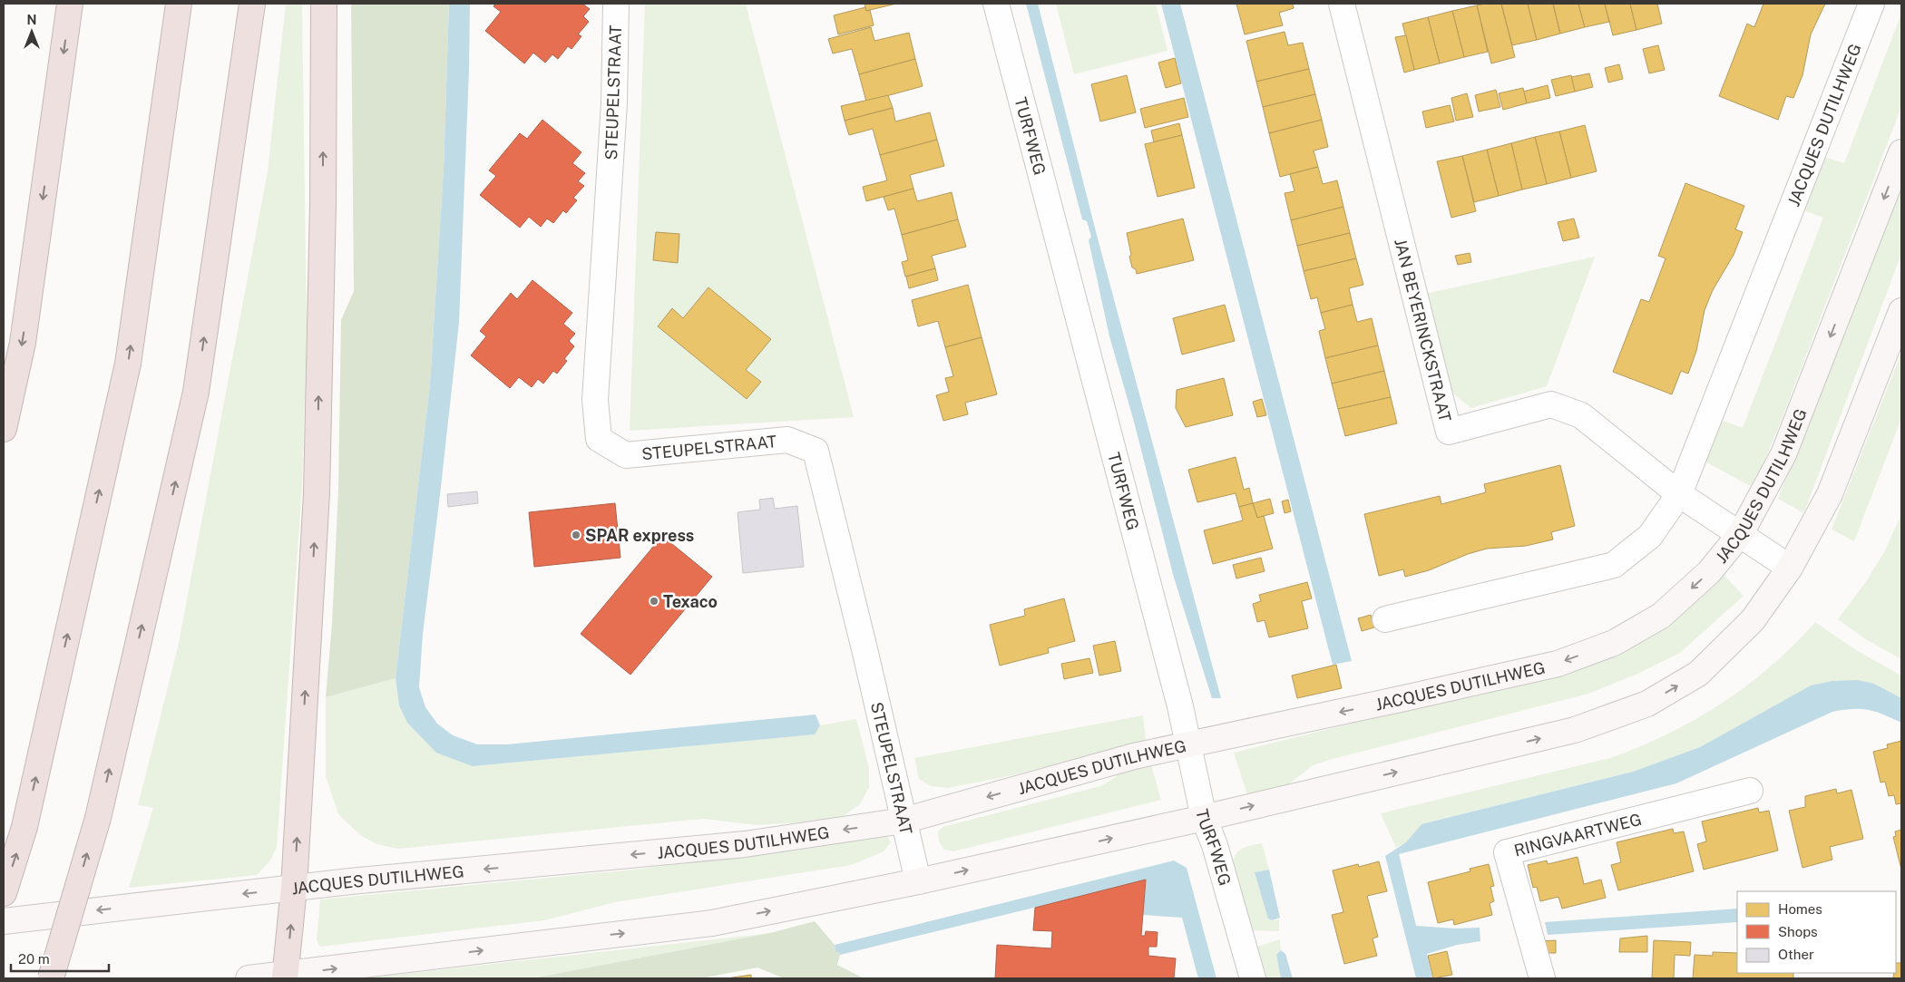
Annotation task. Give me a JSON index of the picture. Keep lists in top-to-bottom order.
{
  "streets": {
    "main road": ["JACQUES DUTILHWEG"],
    "street": [
      "STEUPELSTRAAT",
      "TURFWEG",
      "JAN BEYERINCKSTRAAT",
      "RINGVAARTWEG"
    ]
  },
  "crossings": [
    ["STEUPELSTRAAT", "JACQUES DUTILHWEG"],
    ["JACQUES DUTILHWEG", "TURFWEG"],
    ["JACQUES DUTILHWEG", "JAN BEYERINCKSTRAAT"]
  ],
  "places": ["SPAR express", "Texaco"],
  "legend": ["Homes", "Shops", "Other"],
  "scale_bar": "20 m",
  "north": "top"
}
